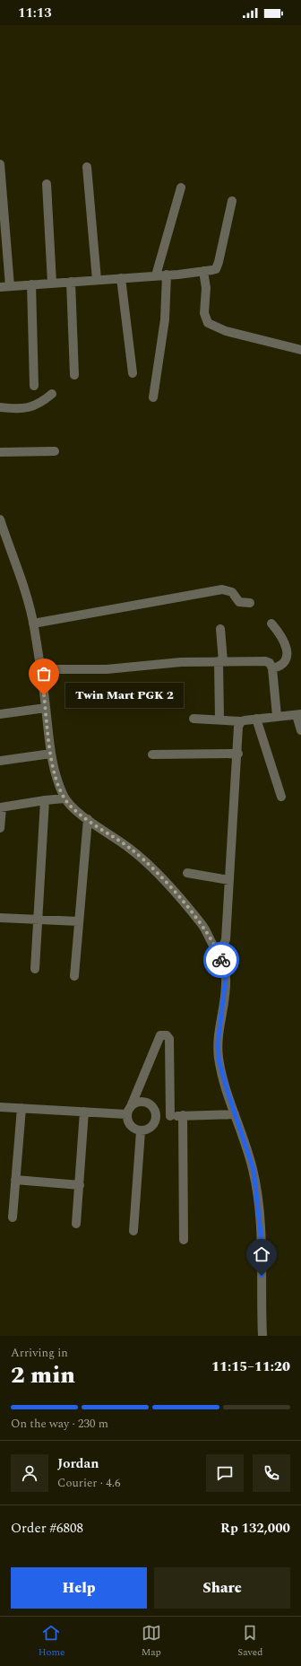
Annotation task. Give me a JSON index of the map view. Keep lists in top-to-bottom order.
{
  "places": ["Twin Mart PGK 2"],
  "page": {
    "status": "11:13",
    "bubble": "Twin Mart PGK 2",
    "heading": ["2 min", "Arriving in", "11:15–11:20"],
    "panel": [
      "Jordan",
      "Courier · 4.6",
      "Order #6808",
      "Rp 132,000"
    ],
    "bar": "On the way · 230 m",
    "buttons": ["Help", "Share"],
    "tabs": ["Home", "Map", "Saved"]
  }
}
